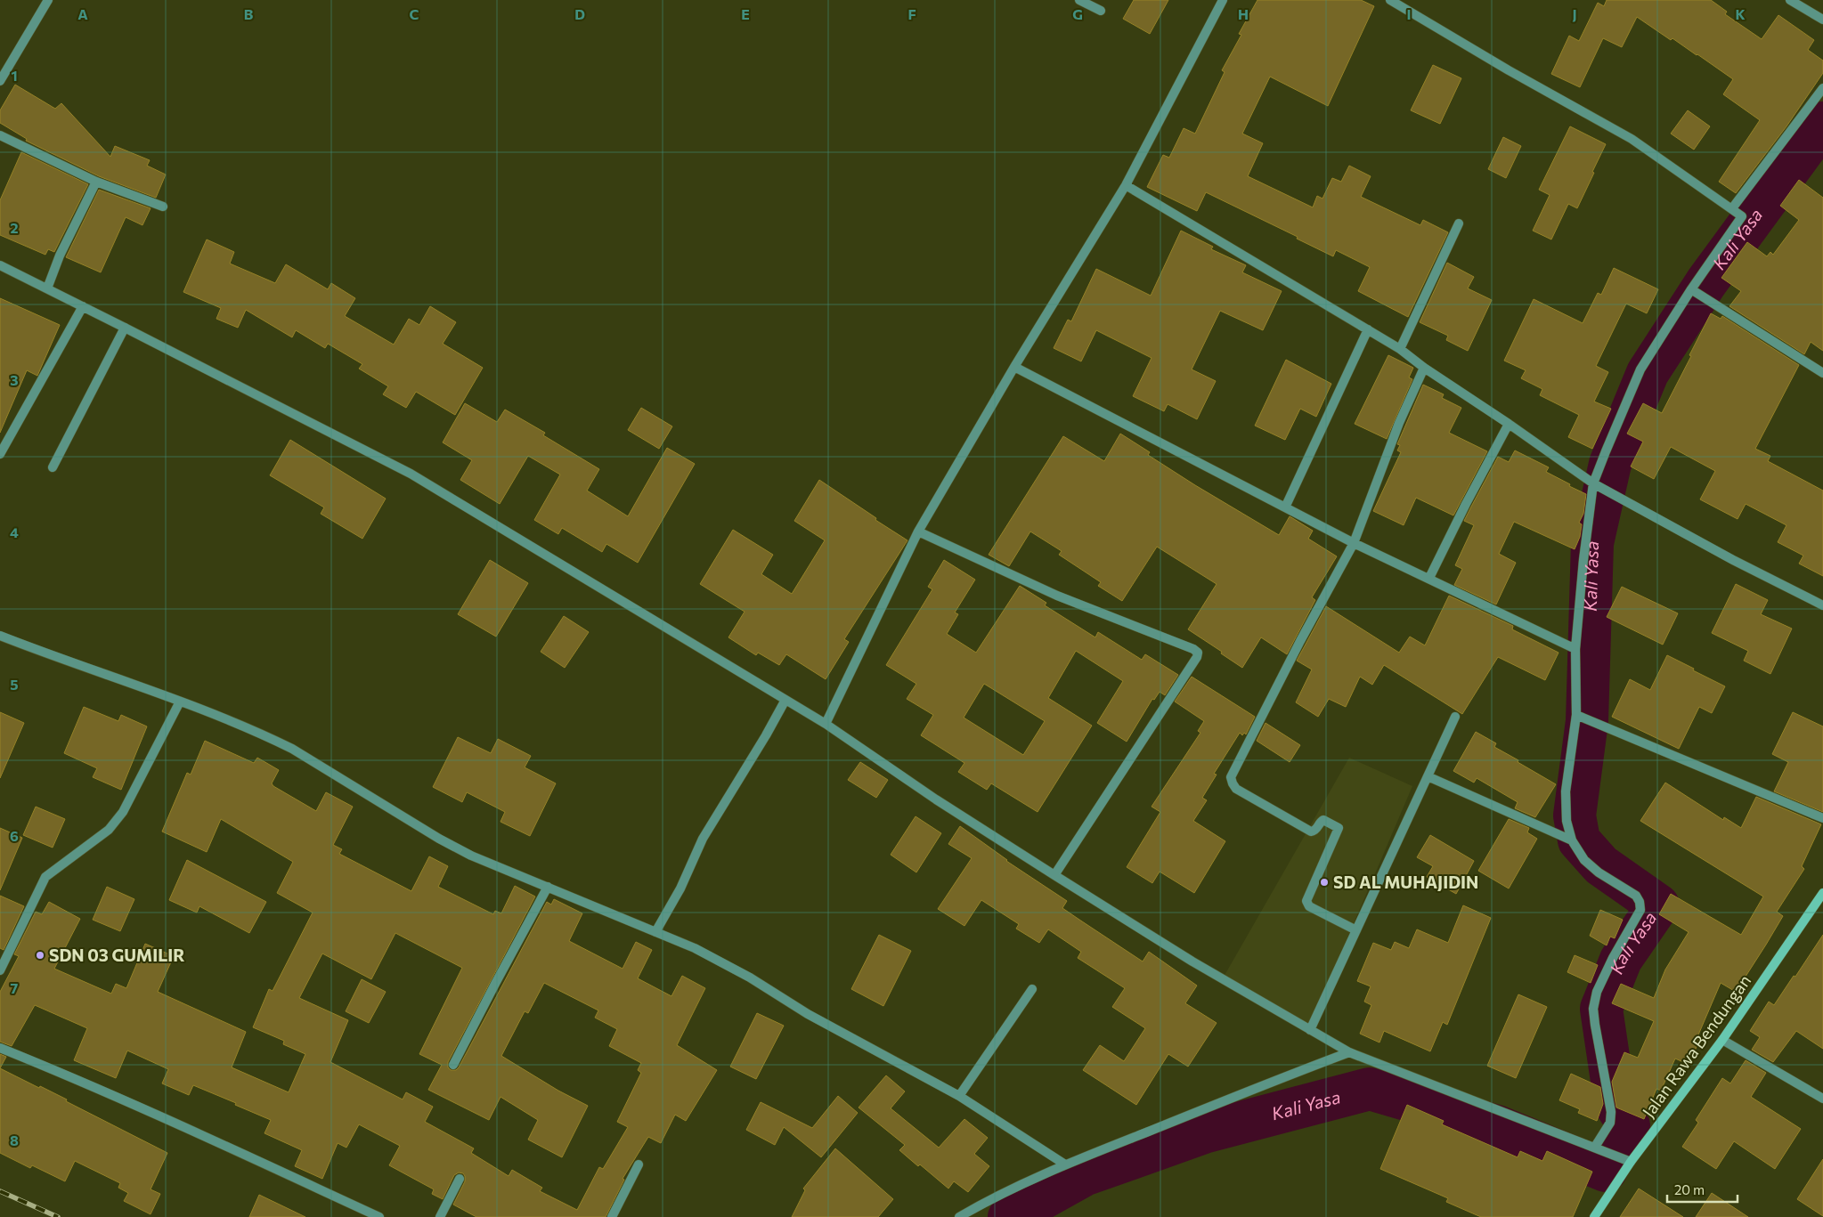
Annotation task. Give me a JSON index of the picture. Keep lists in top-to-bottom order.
{
  "streets": {
    "street": ["Jalan Rawa Bendungan"]
  },
  "water": ["Kali Yasa"],
  "places": ["SD AL MUHAJIDIN", "SDN 03 GUMILIR"],
  "scale_bar": "20 m",
  "grid": {
    "columns": [
      "A",
      "B",
      "C",
      "D",
      "E",
      "F",
      "G",
      "H",
      "I",
      "J",
      "K"
    ],
    "rows": [
      "1",
      "2",
      "3",
      "4",
      "5",
      "6",
      "7",
      "8"
    ]
  }
}
